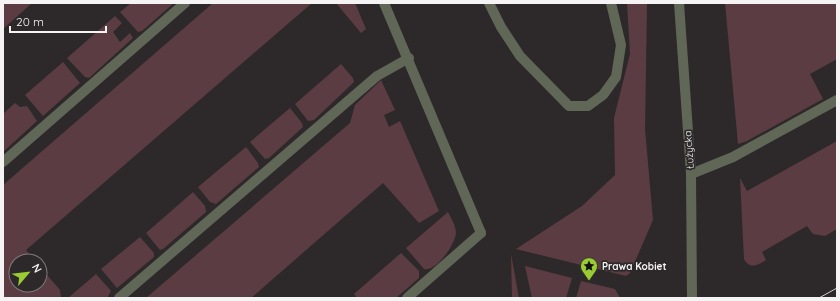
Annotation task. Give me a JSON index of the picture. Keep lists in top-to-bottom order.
{
  "streets": {
    "street": ["Łużycka"]
  },
  "places": {
    "place": ["Prawa Kobiet"]
  },
  "scale_bar": "20 m",
  "north": "top right"
}
